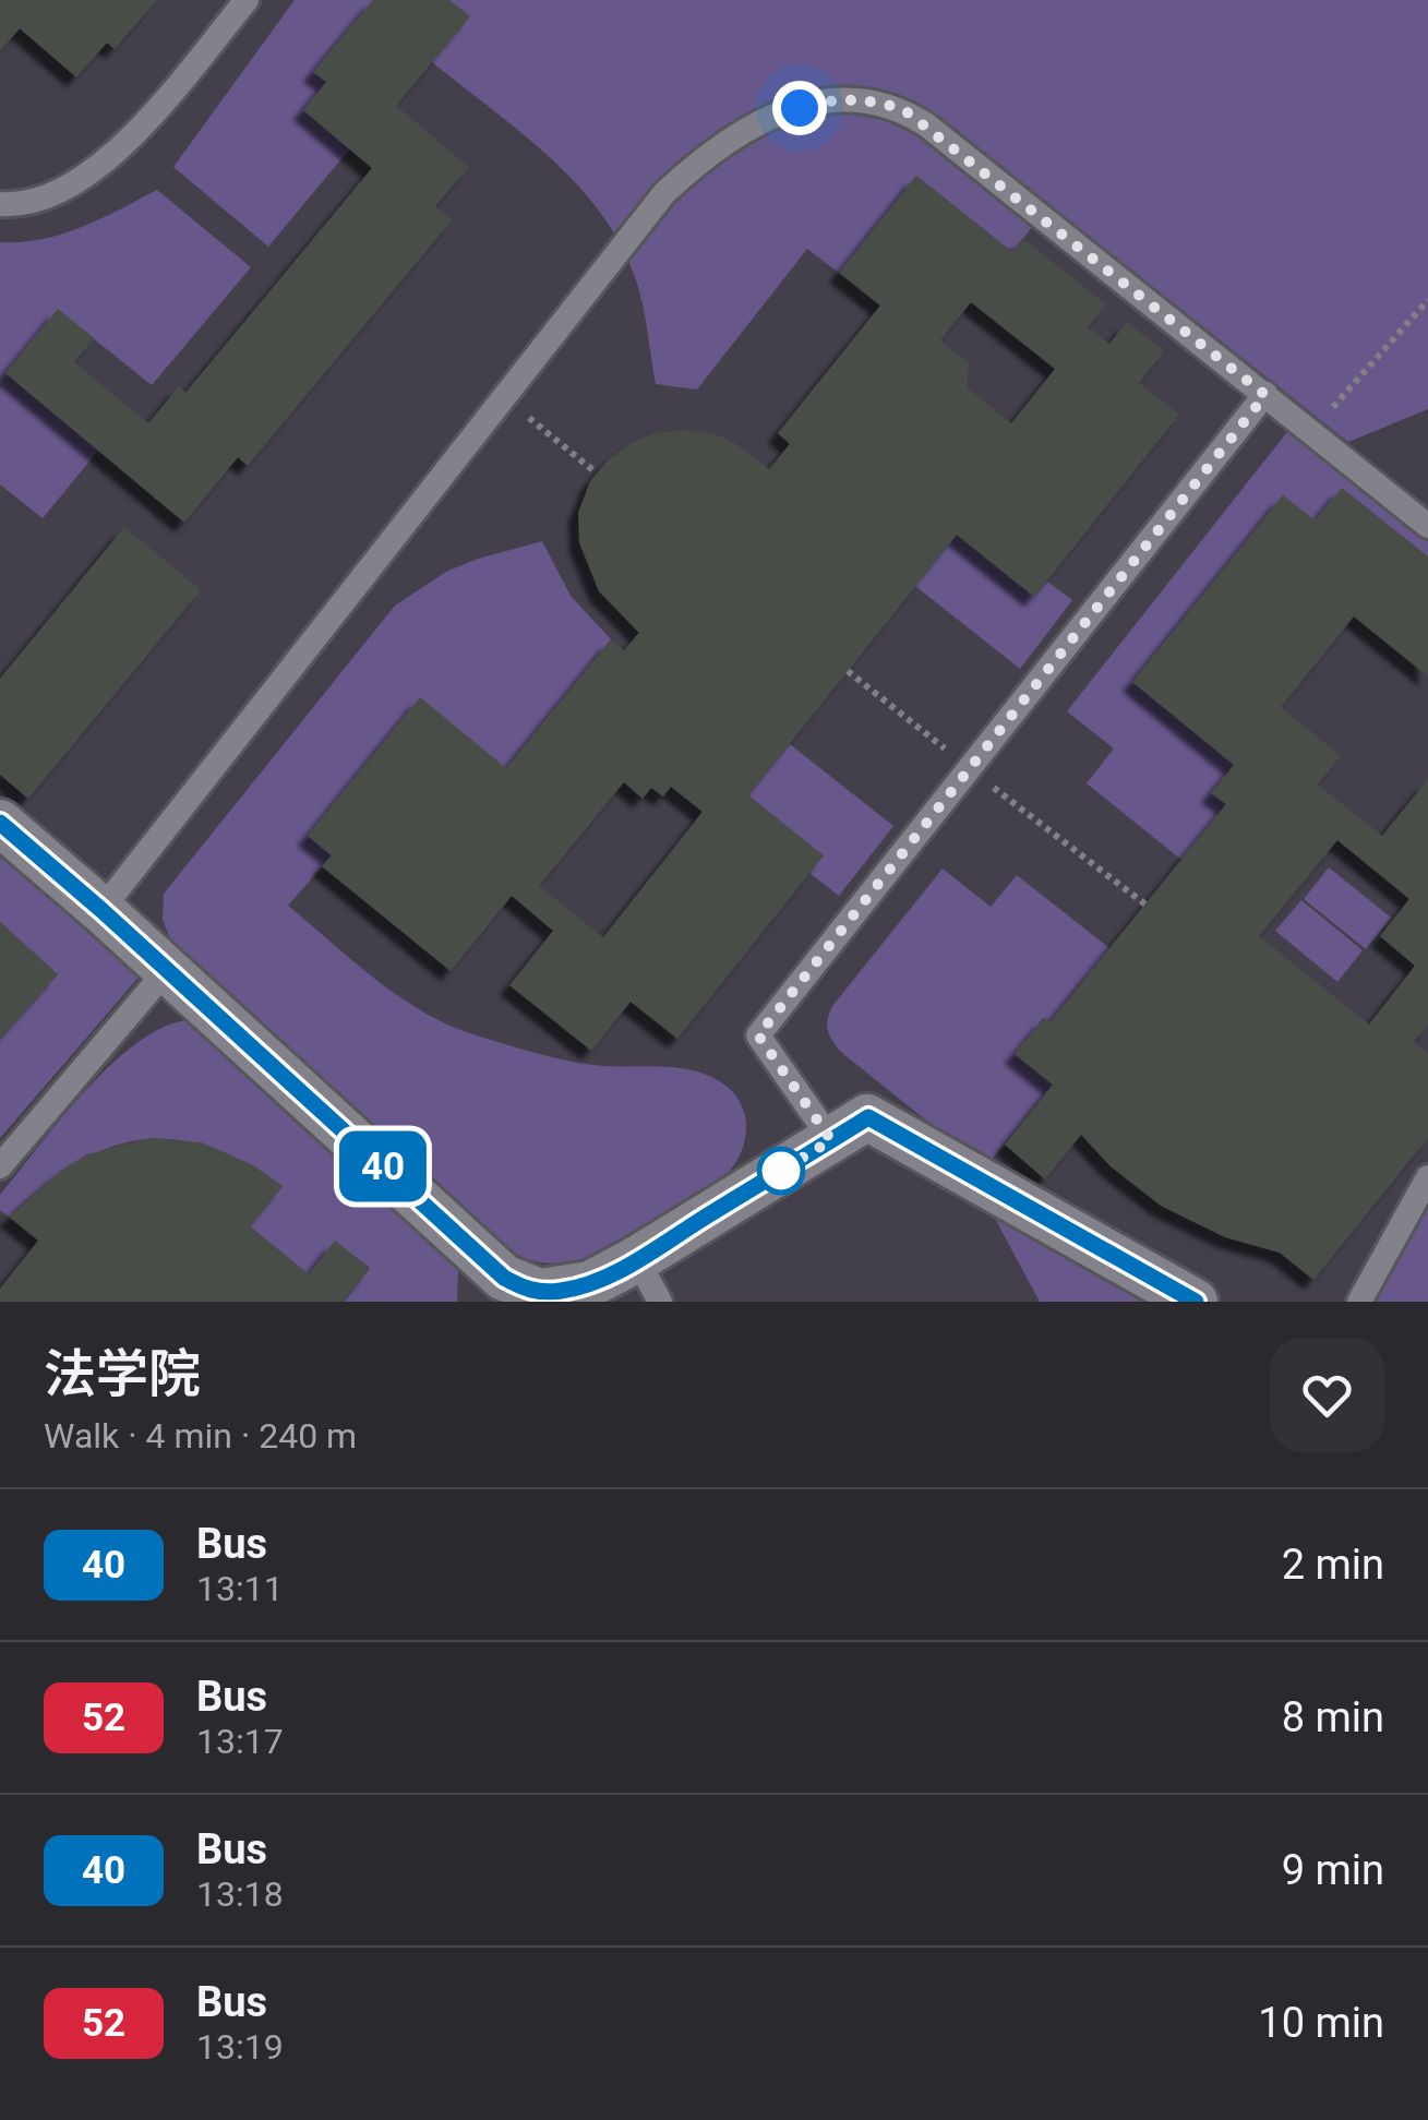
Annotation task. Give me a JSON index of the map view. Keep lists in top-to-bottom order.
{
  "lines": ["bus line 40"],
  "page": {
    "on_map": "40",
    "heading": ["法学院", "Walk · 4 min · 240 m"],
    "list": [
      {
        "mark": "40",
        "name": "Bus",
        "note": "13:11",
        "value": "2 min"
      },
      {
        "mark": "52",
        "name": "Bus",
        "note": "13:17",
        "value": "8 min"
      },
      {
        "mark": "40",
        "name": "Bus",
        "note": "13:18",
        "value": "9 min"
      },
      {
        "mark": "52",
        "name": "Bus",
        "note": "13:19",
        "value": "10 min"
      }
    ]
  }
}
